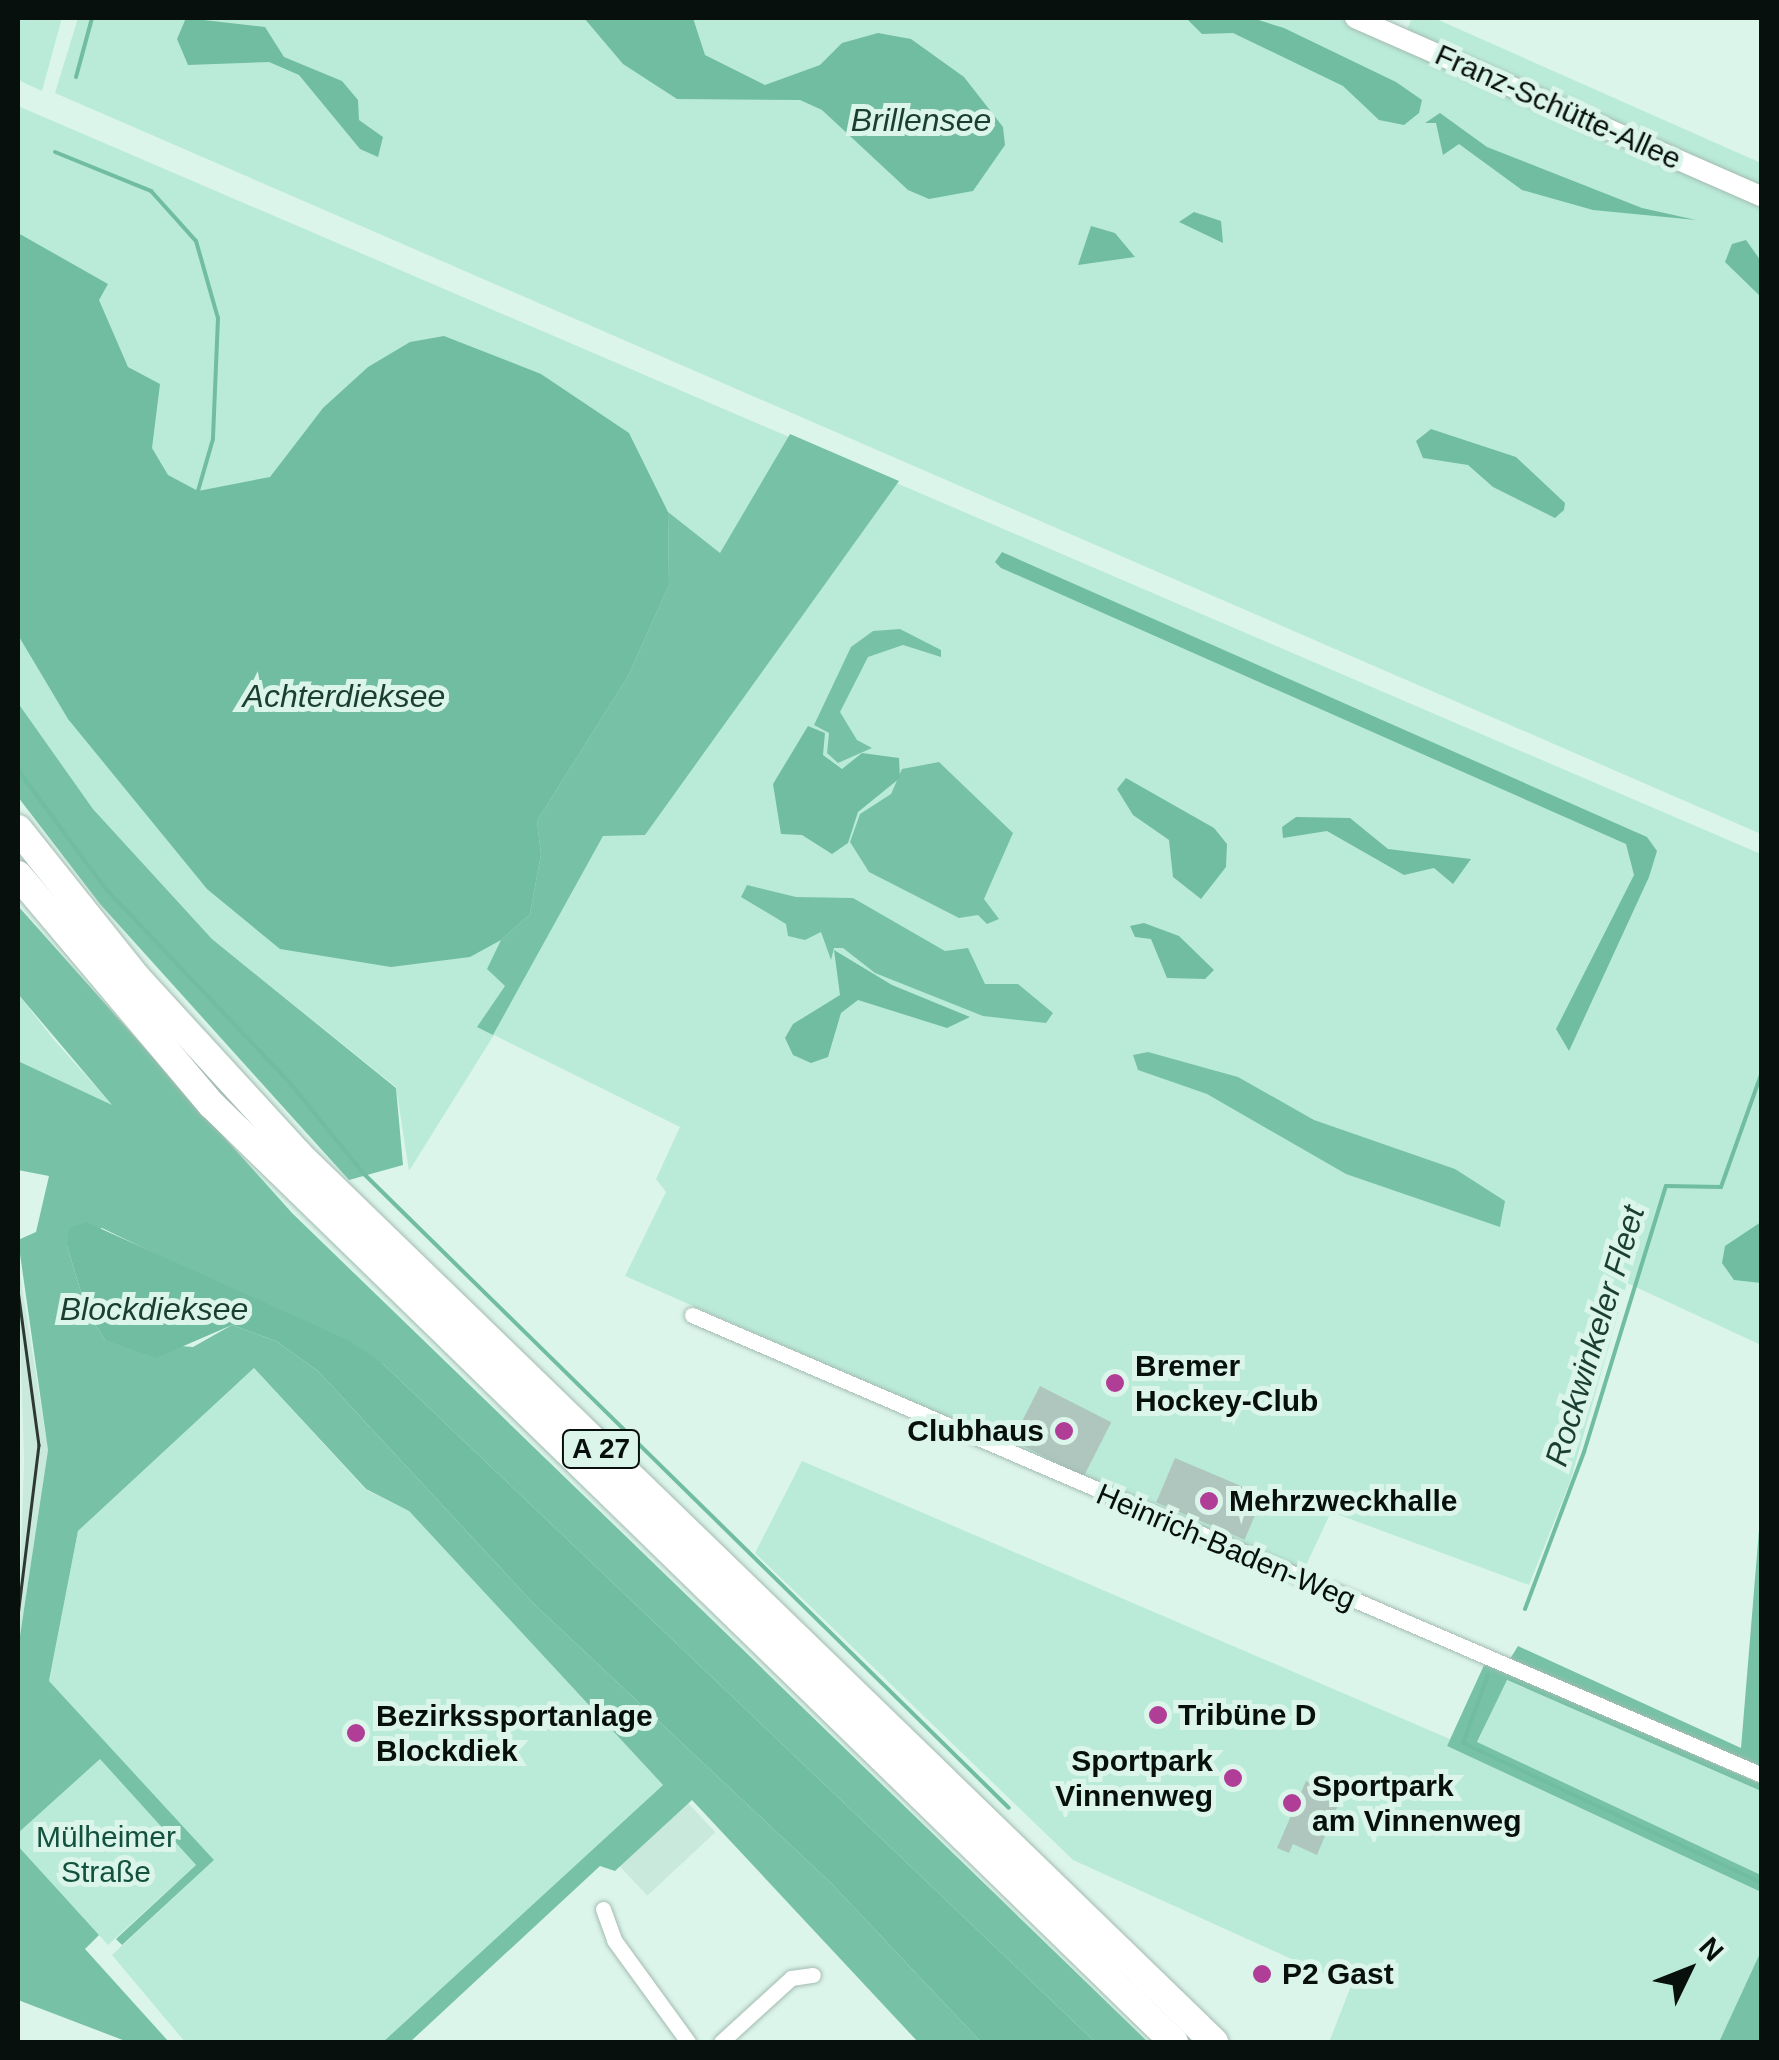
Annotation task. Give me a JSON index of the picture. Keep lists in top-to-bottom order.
{
  "streets": {
    "highway": ["A 27"],
    "main road": ["Franz-Schütte-Allee"],
    "street": ["Heinrich-Baden-Weg"]
  },
  "water": [
    "Brillensee",
    "Achterdieksee",
    "Blockdieksee",
    "Rockwinkeler Fleet"
  ],
  "parks": ["Mülheimer Straße"],
  "places": [
    "Bremer Hockey-Club",
    "Clubhaus",
    "Mehrzweckhalle",
    "Tribüne D",
    "Bezirkssportanlage Blockdiek",
    "Sportpark Vinnenweg",
    "Sportpark am Vinnenweg",
    "P2 Gast"
  ],
  "north": "top right"
}
